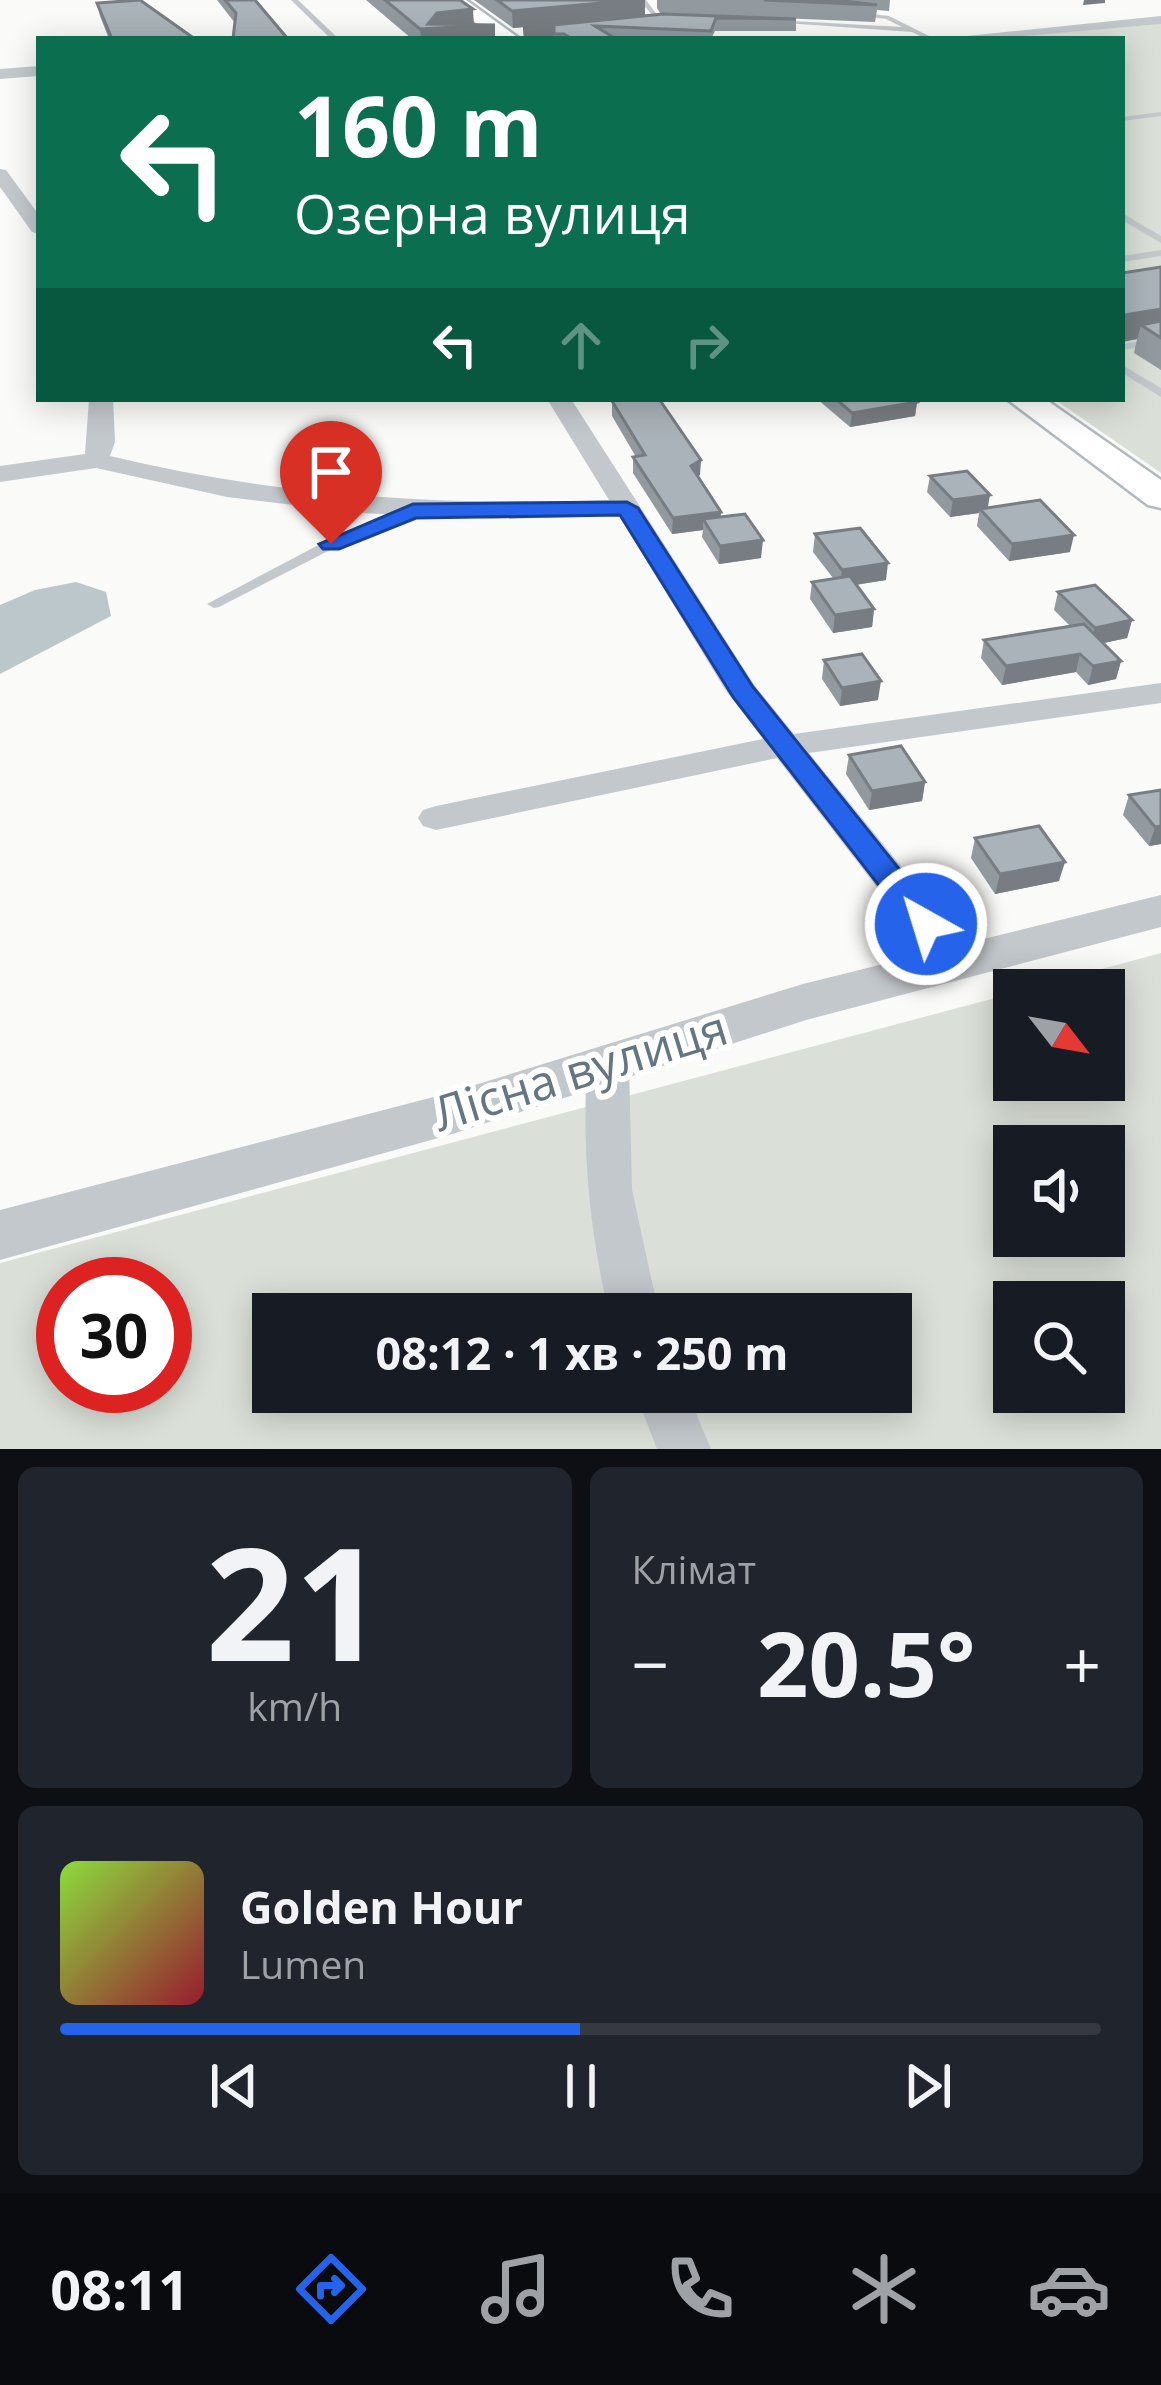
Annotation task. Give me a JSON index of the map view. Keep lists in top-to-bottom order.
{
  "streets": {
    "street": ["Лісна вулиця"]
  },
  "north": "bottom right",
  "page": {
    "turn": ["160 m", "Озерна вулиця"],
    "limit": "30",
    "trip": "08:12 · 1 хв · 250 m",
    "tile": [
      ["21", "km/h"],
      "Клімат"
    ],
    "heat": ["−", "20.5°", "+"],
    "song": ["Golden Hour", "Lumen"],
    "tabs": "08:11"
  }
}
